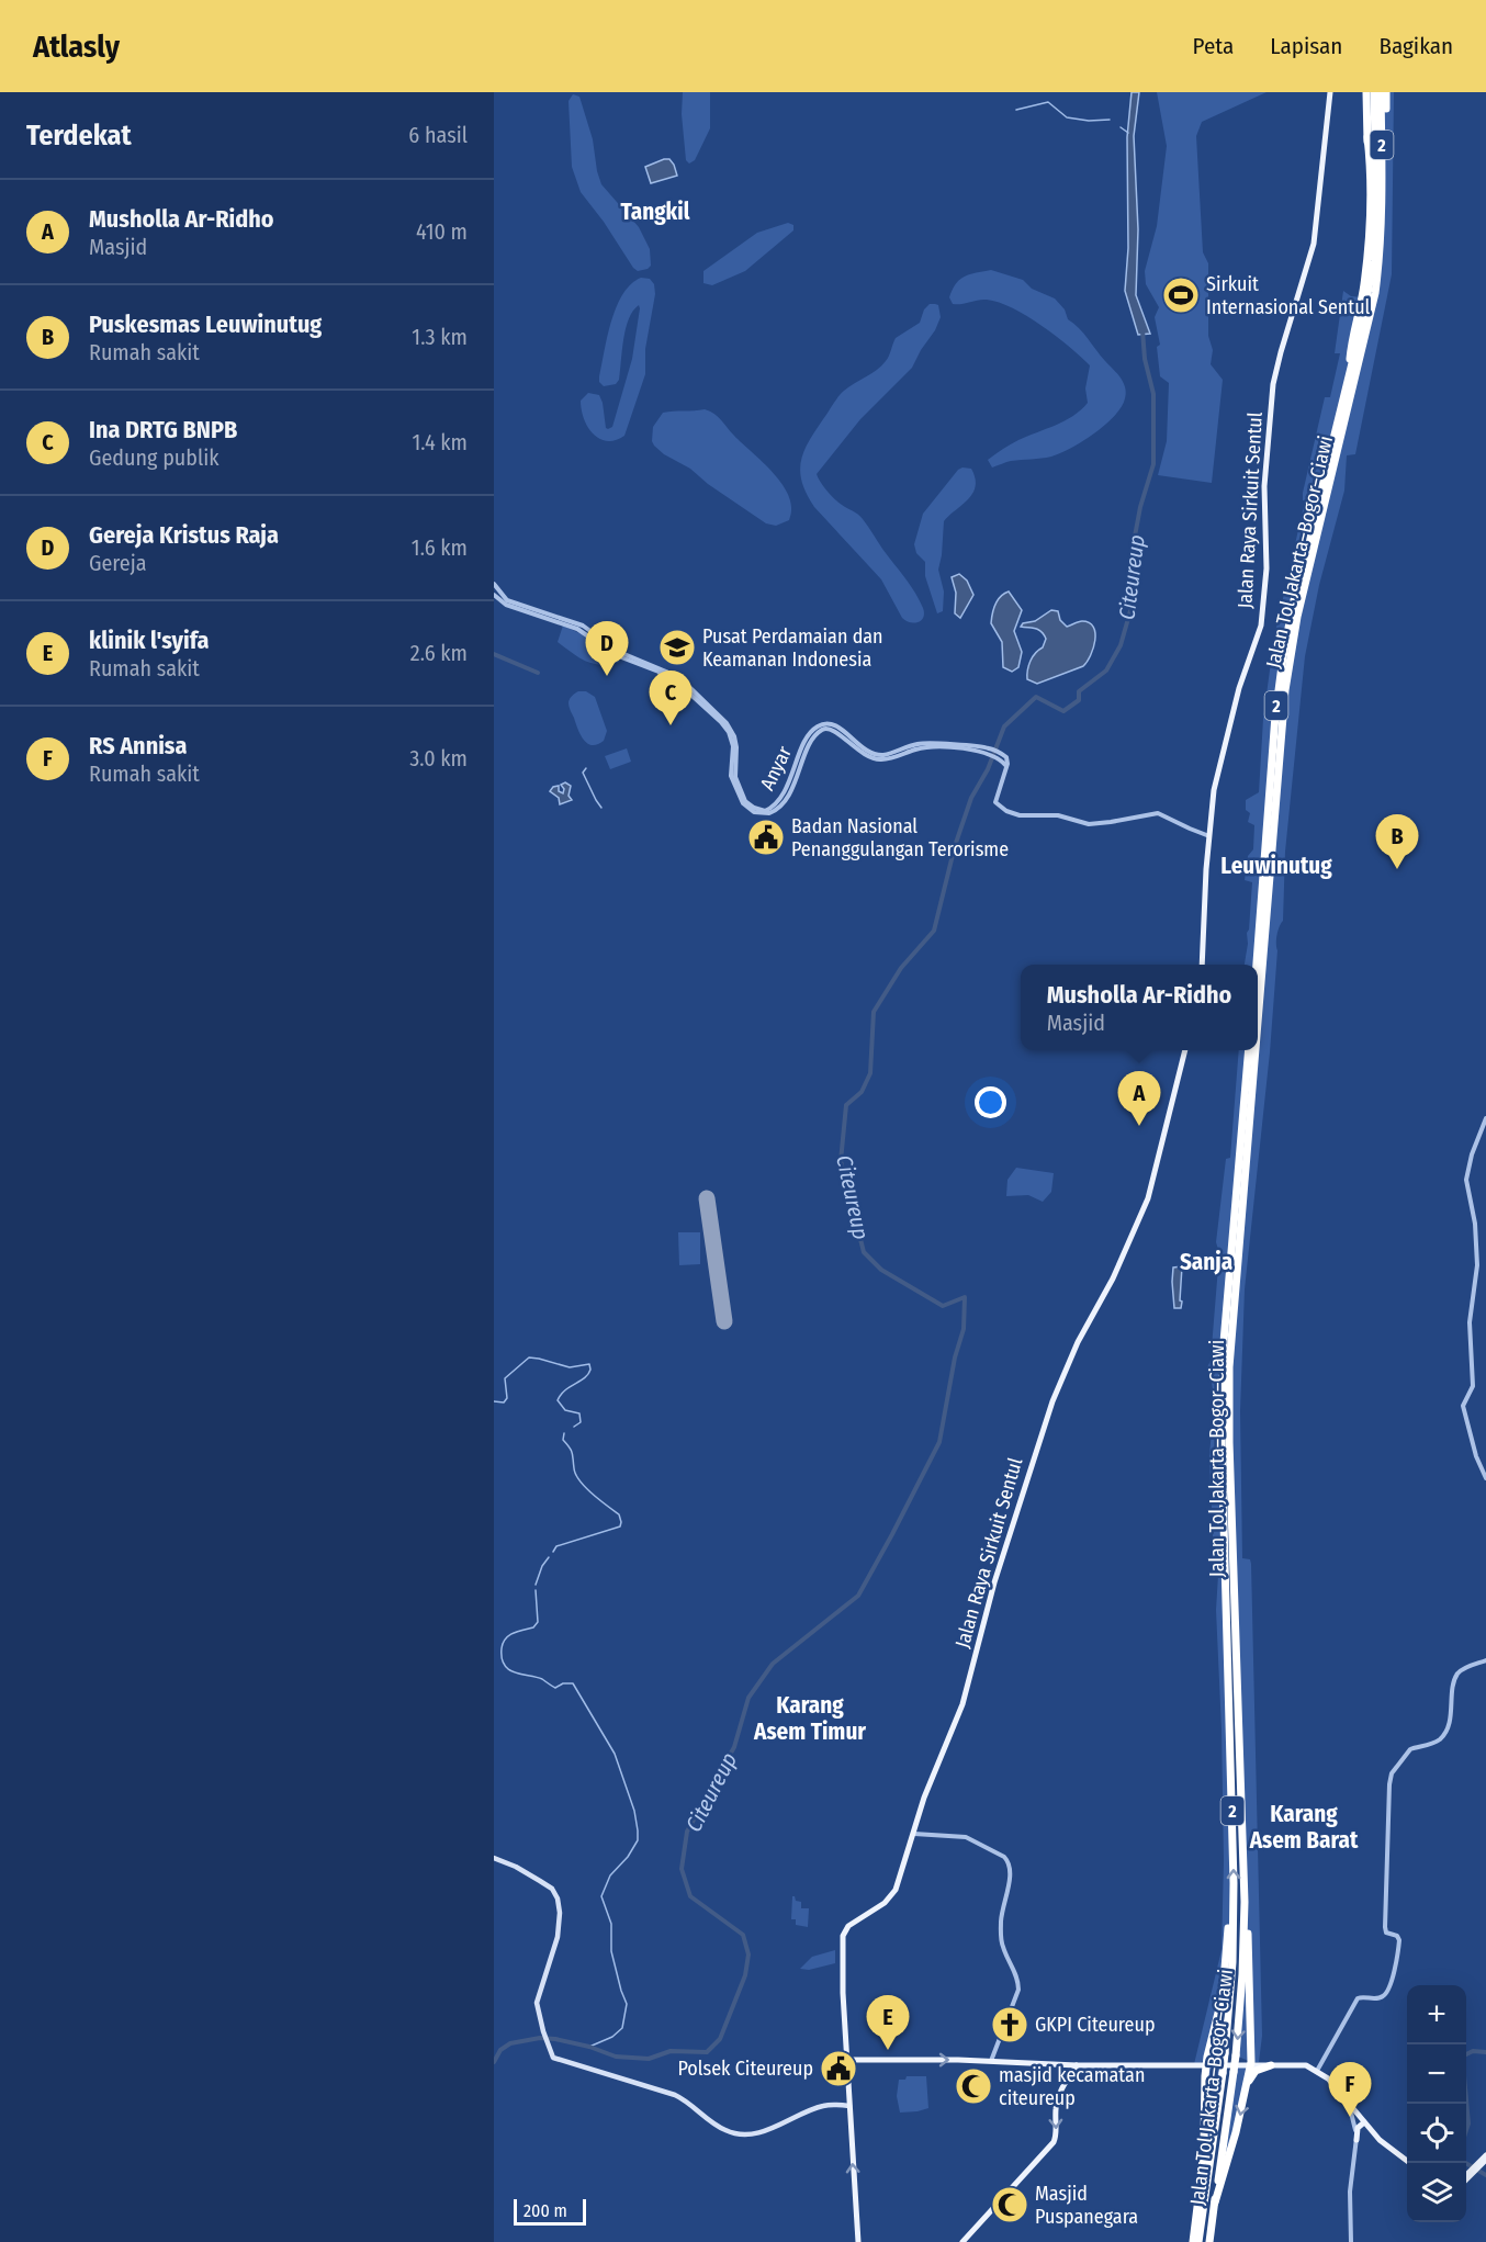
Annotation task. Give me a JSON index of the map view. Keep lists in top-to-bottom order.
{
  "streets": {
    "highway": ["2", "Jalan Tol Jakarta–Bogor–Ciawi"],
    "main road": ["Jalan Raya Sirkuit Sentul"],
    "street": ["Anyar"]
  },
  "districts": [
    "Tangkil",
    "Leuwinutug",
    "Sanja",
    "Karang Asem Timur",
    "Karang Asem Barat"
  ],
  "water": ["Citeureup"],
  "places": {
    "sports": ["Sirkuit Internasional Sentul"],
    "school or university": ["Pusat Perdamaian dan Keamanan Indonesia"],
    "public building": ["Badan Nasional Penanggulangan Terorisme", "Polsek Citeureup"],
    "church": ["GKPI Citeureup"],
    "mosque": ["masjid kecamatan citeureup", "Masjid Puspanegara"]
  },
  "scale_bar": "200 m",
  "page": {
    "header": "Atlasly",
    "nav": ["Peta", "Lapisan", "Bagikan"],
    "heading": ["Terdekat", "6 hasil"],
    "list": [
      {
        "mark": "A",
        "name": "Musholla Ar-Ridho",
        "note": "Masjid",
        "value": "410 m"
      },
      {
        "mark": "B",
        "name": "Puskesmas Leuwinutug",
        "note": "Rumah sakit",
        "value": "1.3 km"
      },
      {
        "mark": "C",
        "name": "Ina DRTG BNPB",
        "note": "Gedung publik",
        "value": "1.4 km"
      },
      {
        "mark": "D",
        "name": "Gereja Kristus Raja",
        "note": "Gereja",
        "value": "1.6 km"
      },
      {
        "mark": "E",
        "name": "klinik l'syifa",
        "note": "Rumah sakit",
        "value": "2.6 km"
      },
      {
        "mark": "F",
        "name": "RS Annisa",
        "note": "Rumah sakit",
        "value": "3.0 km"
      }
    ],
    "pins": [
      "D",
      "C",
      "B",
      "A",
      "E",
      "F"
    ],
    "popup": ["Musholla Ar-Ridho", "Masjid"],
    "map_buttons": ["+", "−"],
    "scale": "200 m"
  }
}
